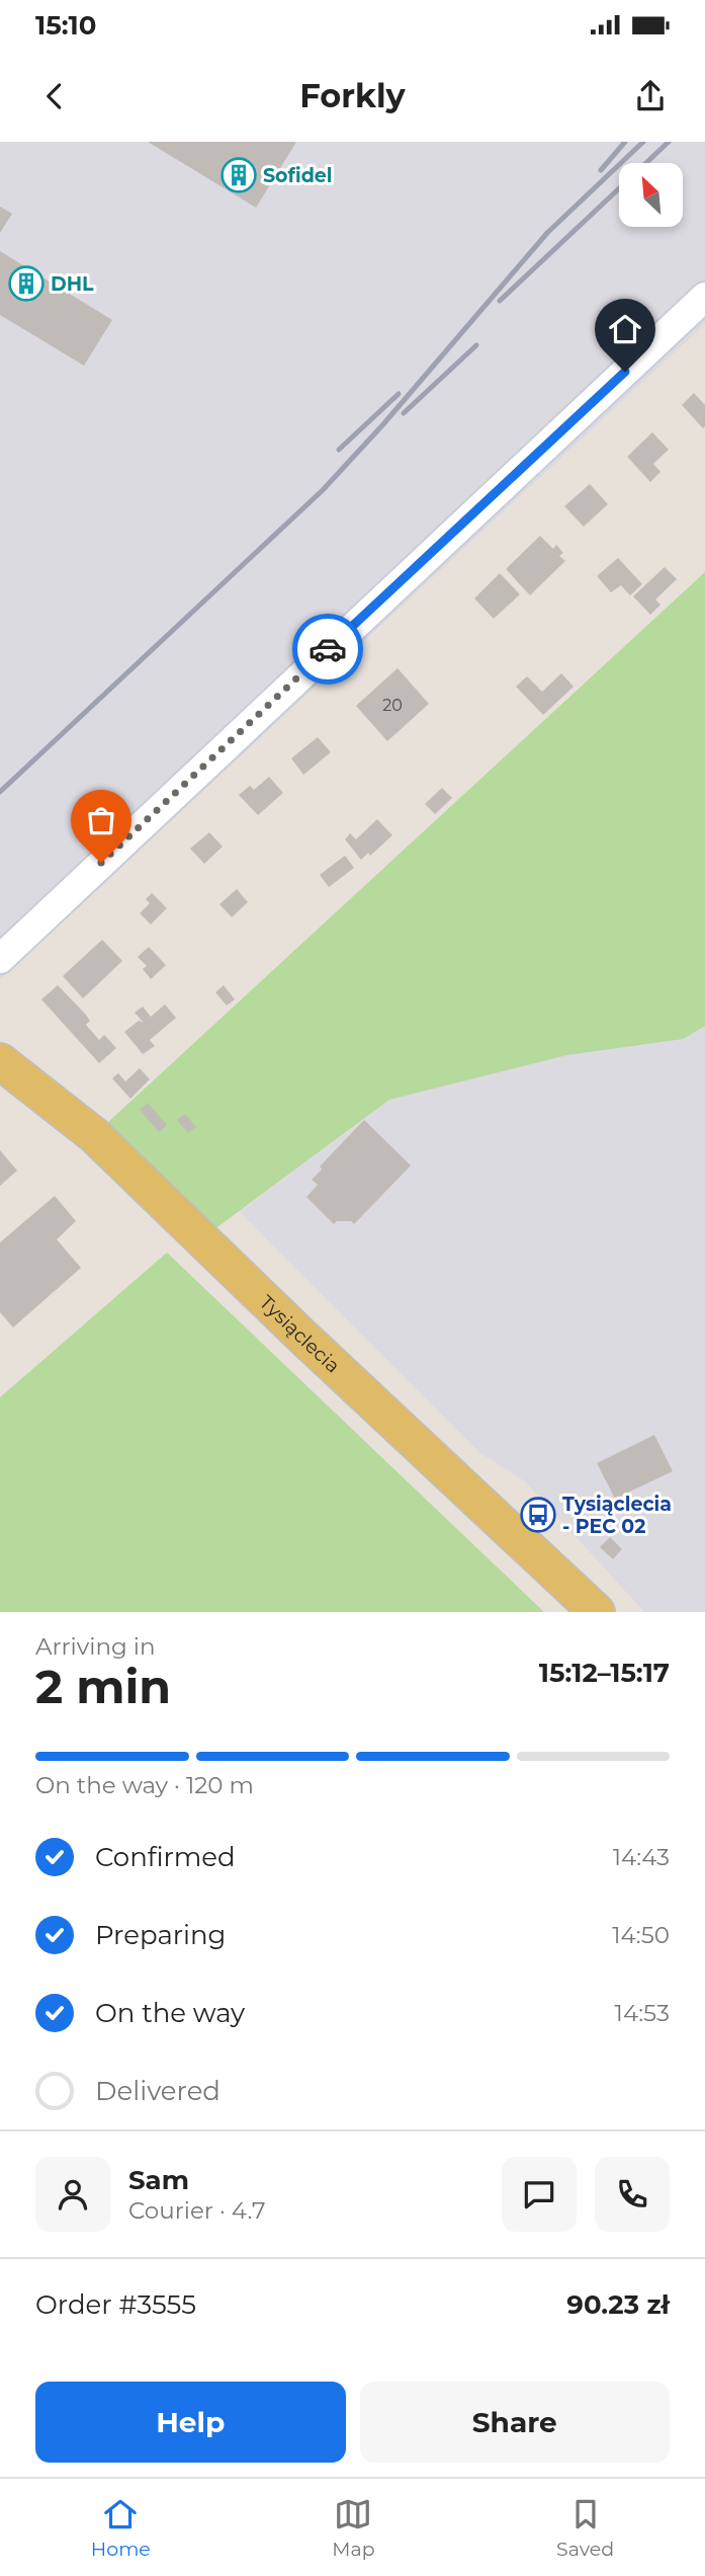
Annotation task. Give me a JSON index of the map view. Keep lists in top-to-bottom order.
{
  "streets": {
    "main road": ["Tysiąclecia"]
  },
  "places": {
    "building": ["Sofidel", "DHL"],
    "bus stop": ["Tysiąclecia - PEC 02"]
  },
  "house_numbers": ["20"],
  "north": "top left",
  "page": {
    "status": "15:10",
    "header": "Forkly",
    "heading": ["2 min", "Arriving in", "15:12–15:17"],
    "panel": [
      "Sam",
      "Courier · 4.7",
      "Order #3555",
      "90.23 zł"
    ],
    "bar": "On the way · 120 m",
    "list": [
      ["Confirmed", "14:43"],
      ["Preparing", "14:50"],
      ["On the way", "14:53"],
      "Delivered"
    ],
    "buttons": ["Help", "Share"],
    "tabs": ["Home", "Map", "Saved"]
  }
}
